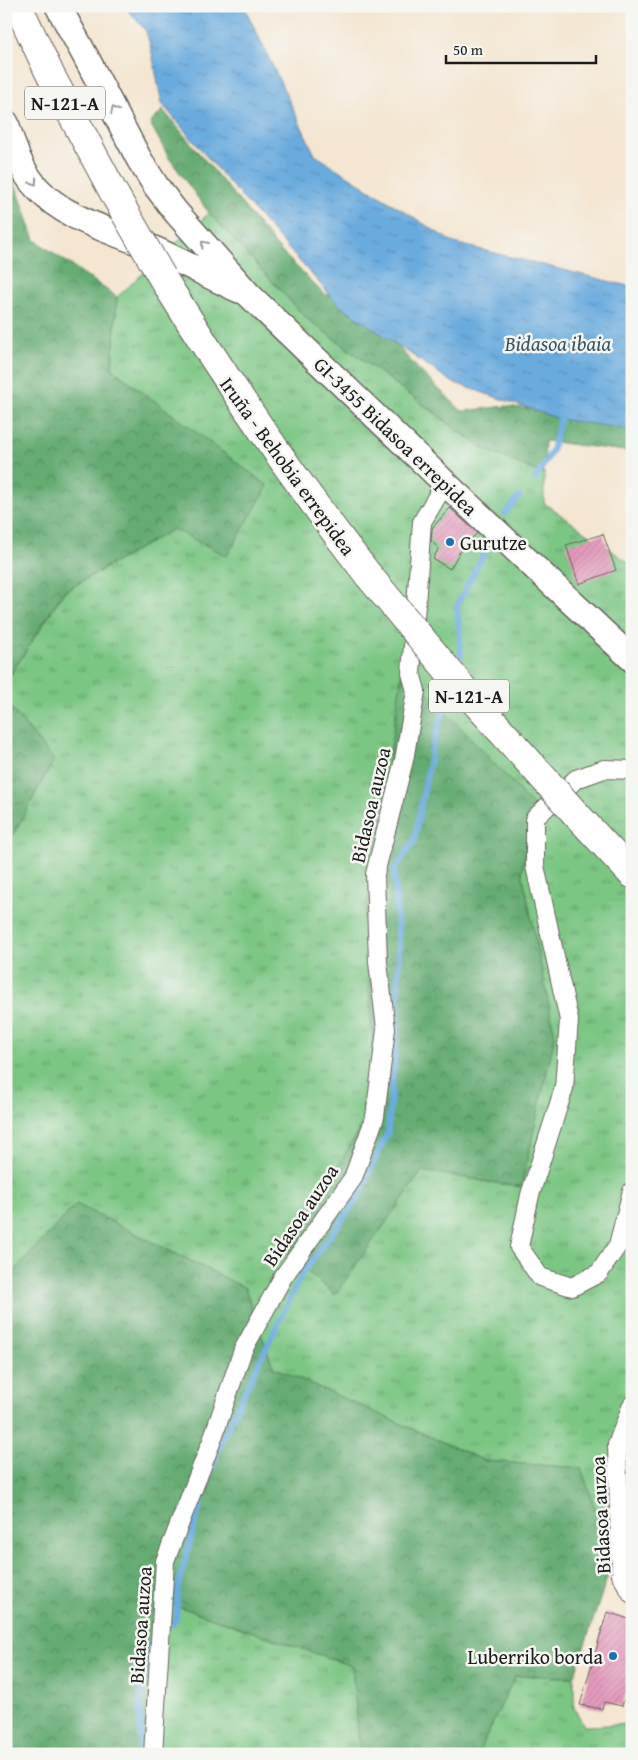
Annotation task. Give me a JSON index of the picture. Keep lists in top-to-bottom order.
{
  "streets": {
    "highway": ["N-121-A", "Iruña - Behobia errepidea"],
    "street": ["GI-3455 Bidasoa errepidea", "Bidasoa auzoa"]
  },
  "crossings": [
    ["GI-3455 Bidasoa errepidea", "Bidasoa auzoa"]
  ],
  "water": ["Bidasoa ibaia"],
  "places": ["Gurutze", "Luberriko borda"],
  "scale_bar": "50 m"
}
